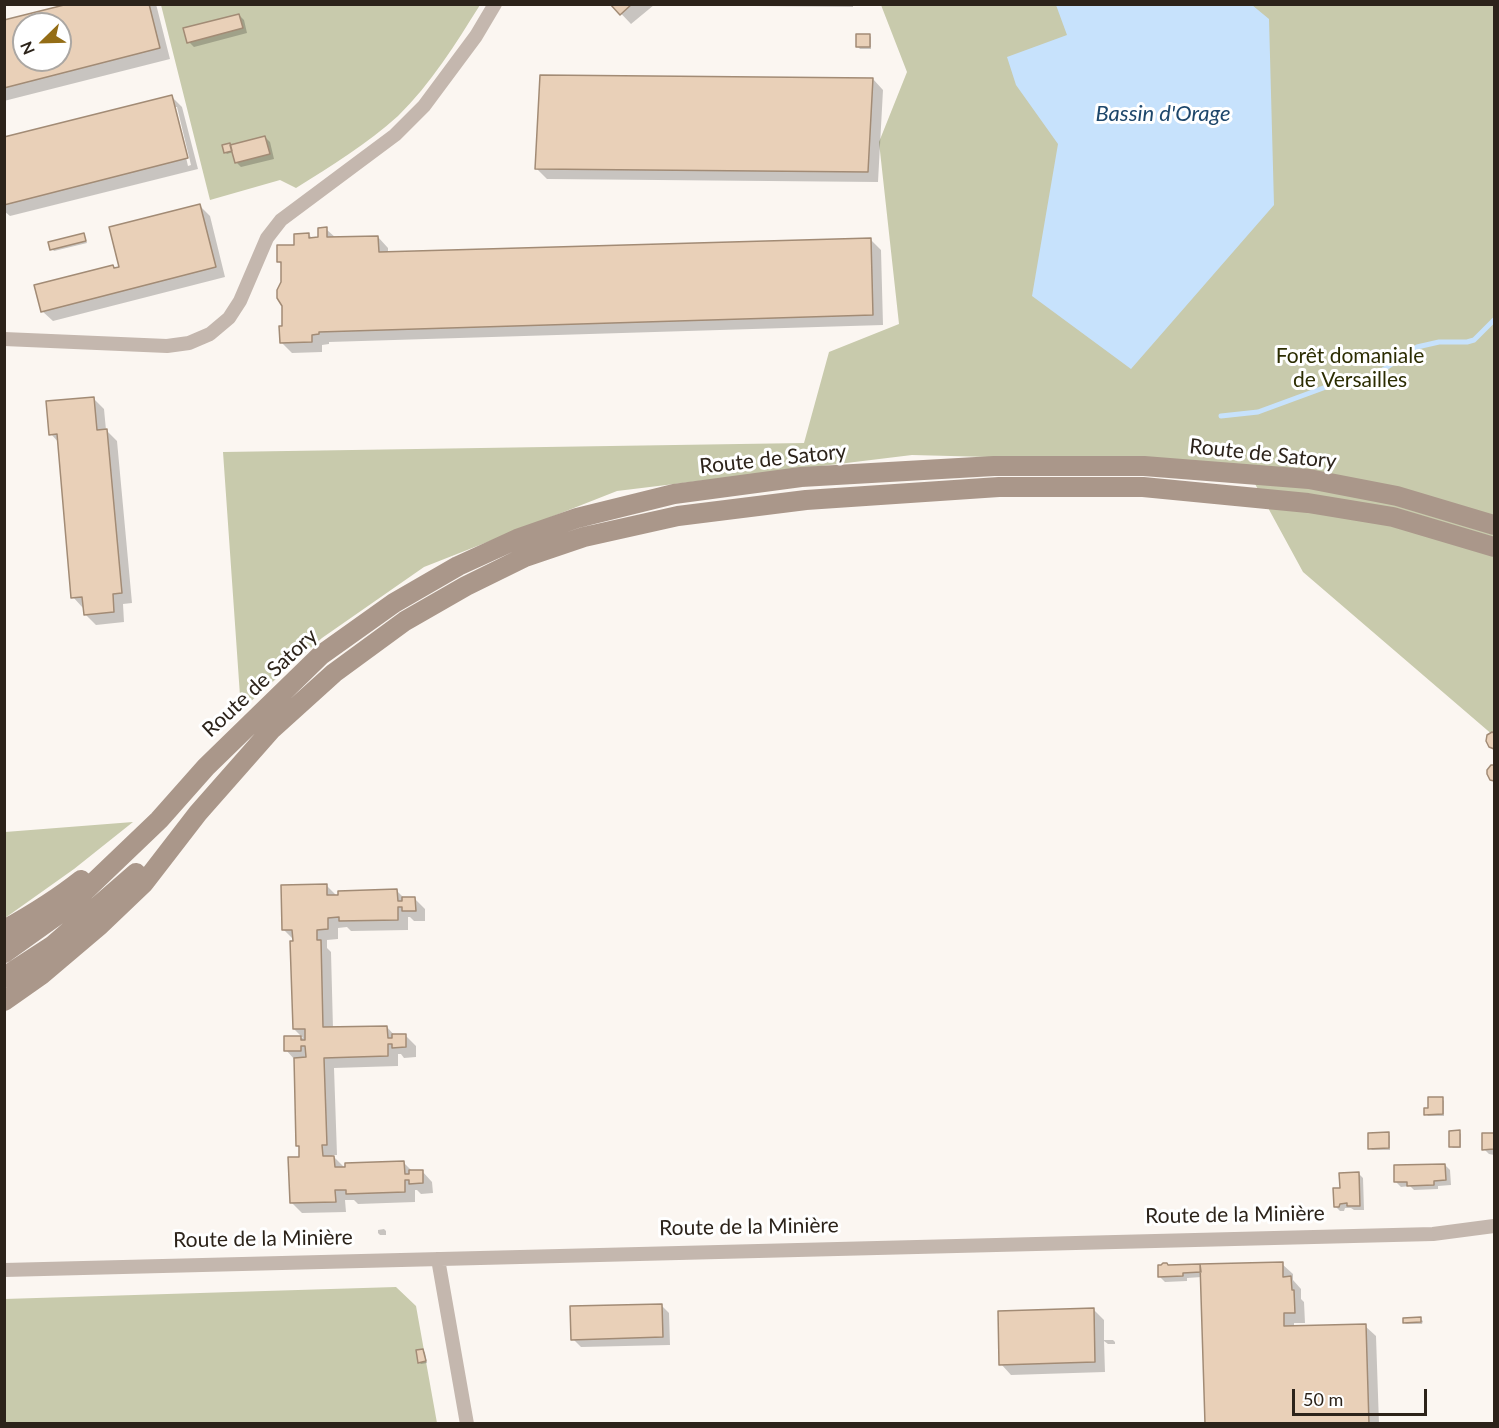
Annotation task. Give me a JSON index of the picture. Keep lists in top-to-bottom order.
{
  "streets": {
    "main road": ["Route de Satory"],
    "street": ["Route de la Minière"]
  },
  "water": ["Bassin d'Orage"],
  "parks": ["Forêt domaniale de Versailles"],
  "scale_bar": "50 m",
  "north": "bottom left"
}
